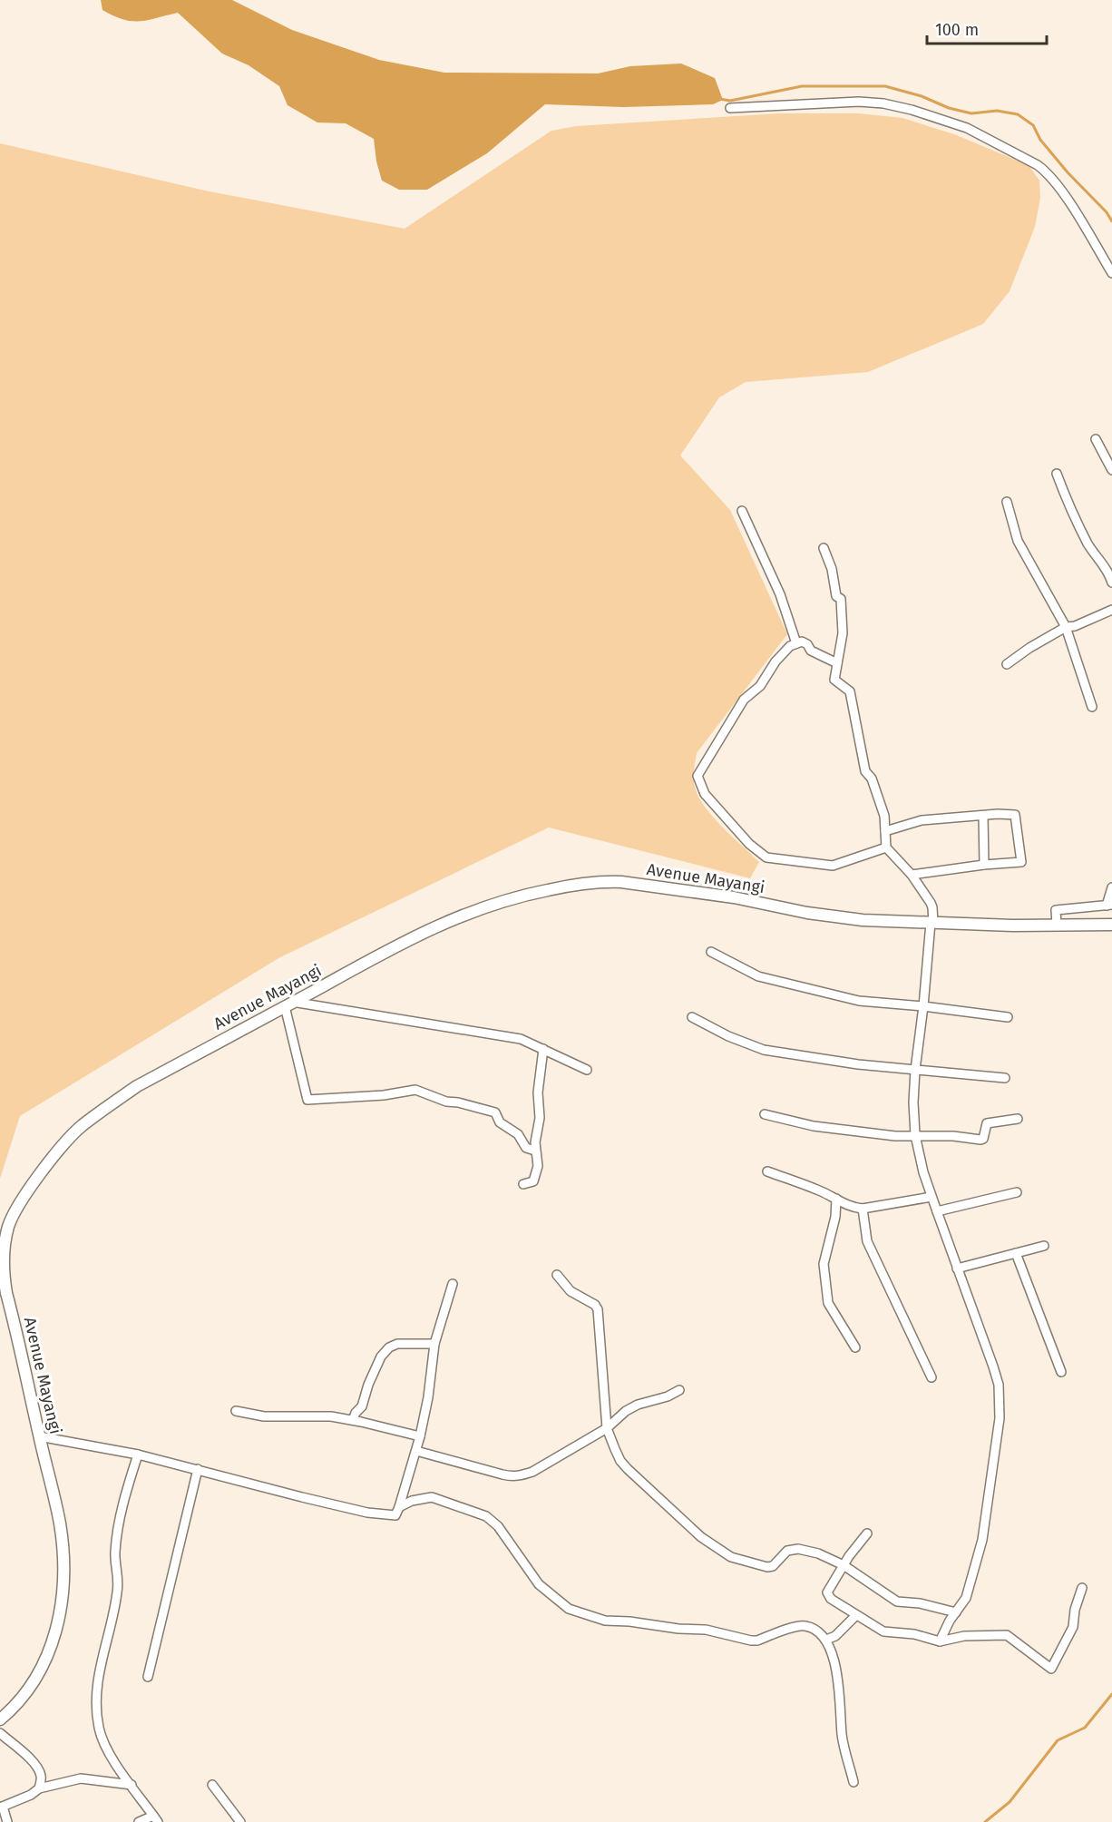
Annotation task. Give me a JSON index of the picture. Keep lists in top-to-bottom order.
{
  "streets": {
    "street": ["Avenue Mayangi"]
  },
  "scale_bar": "100 m"
}
